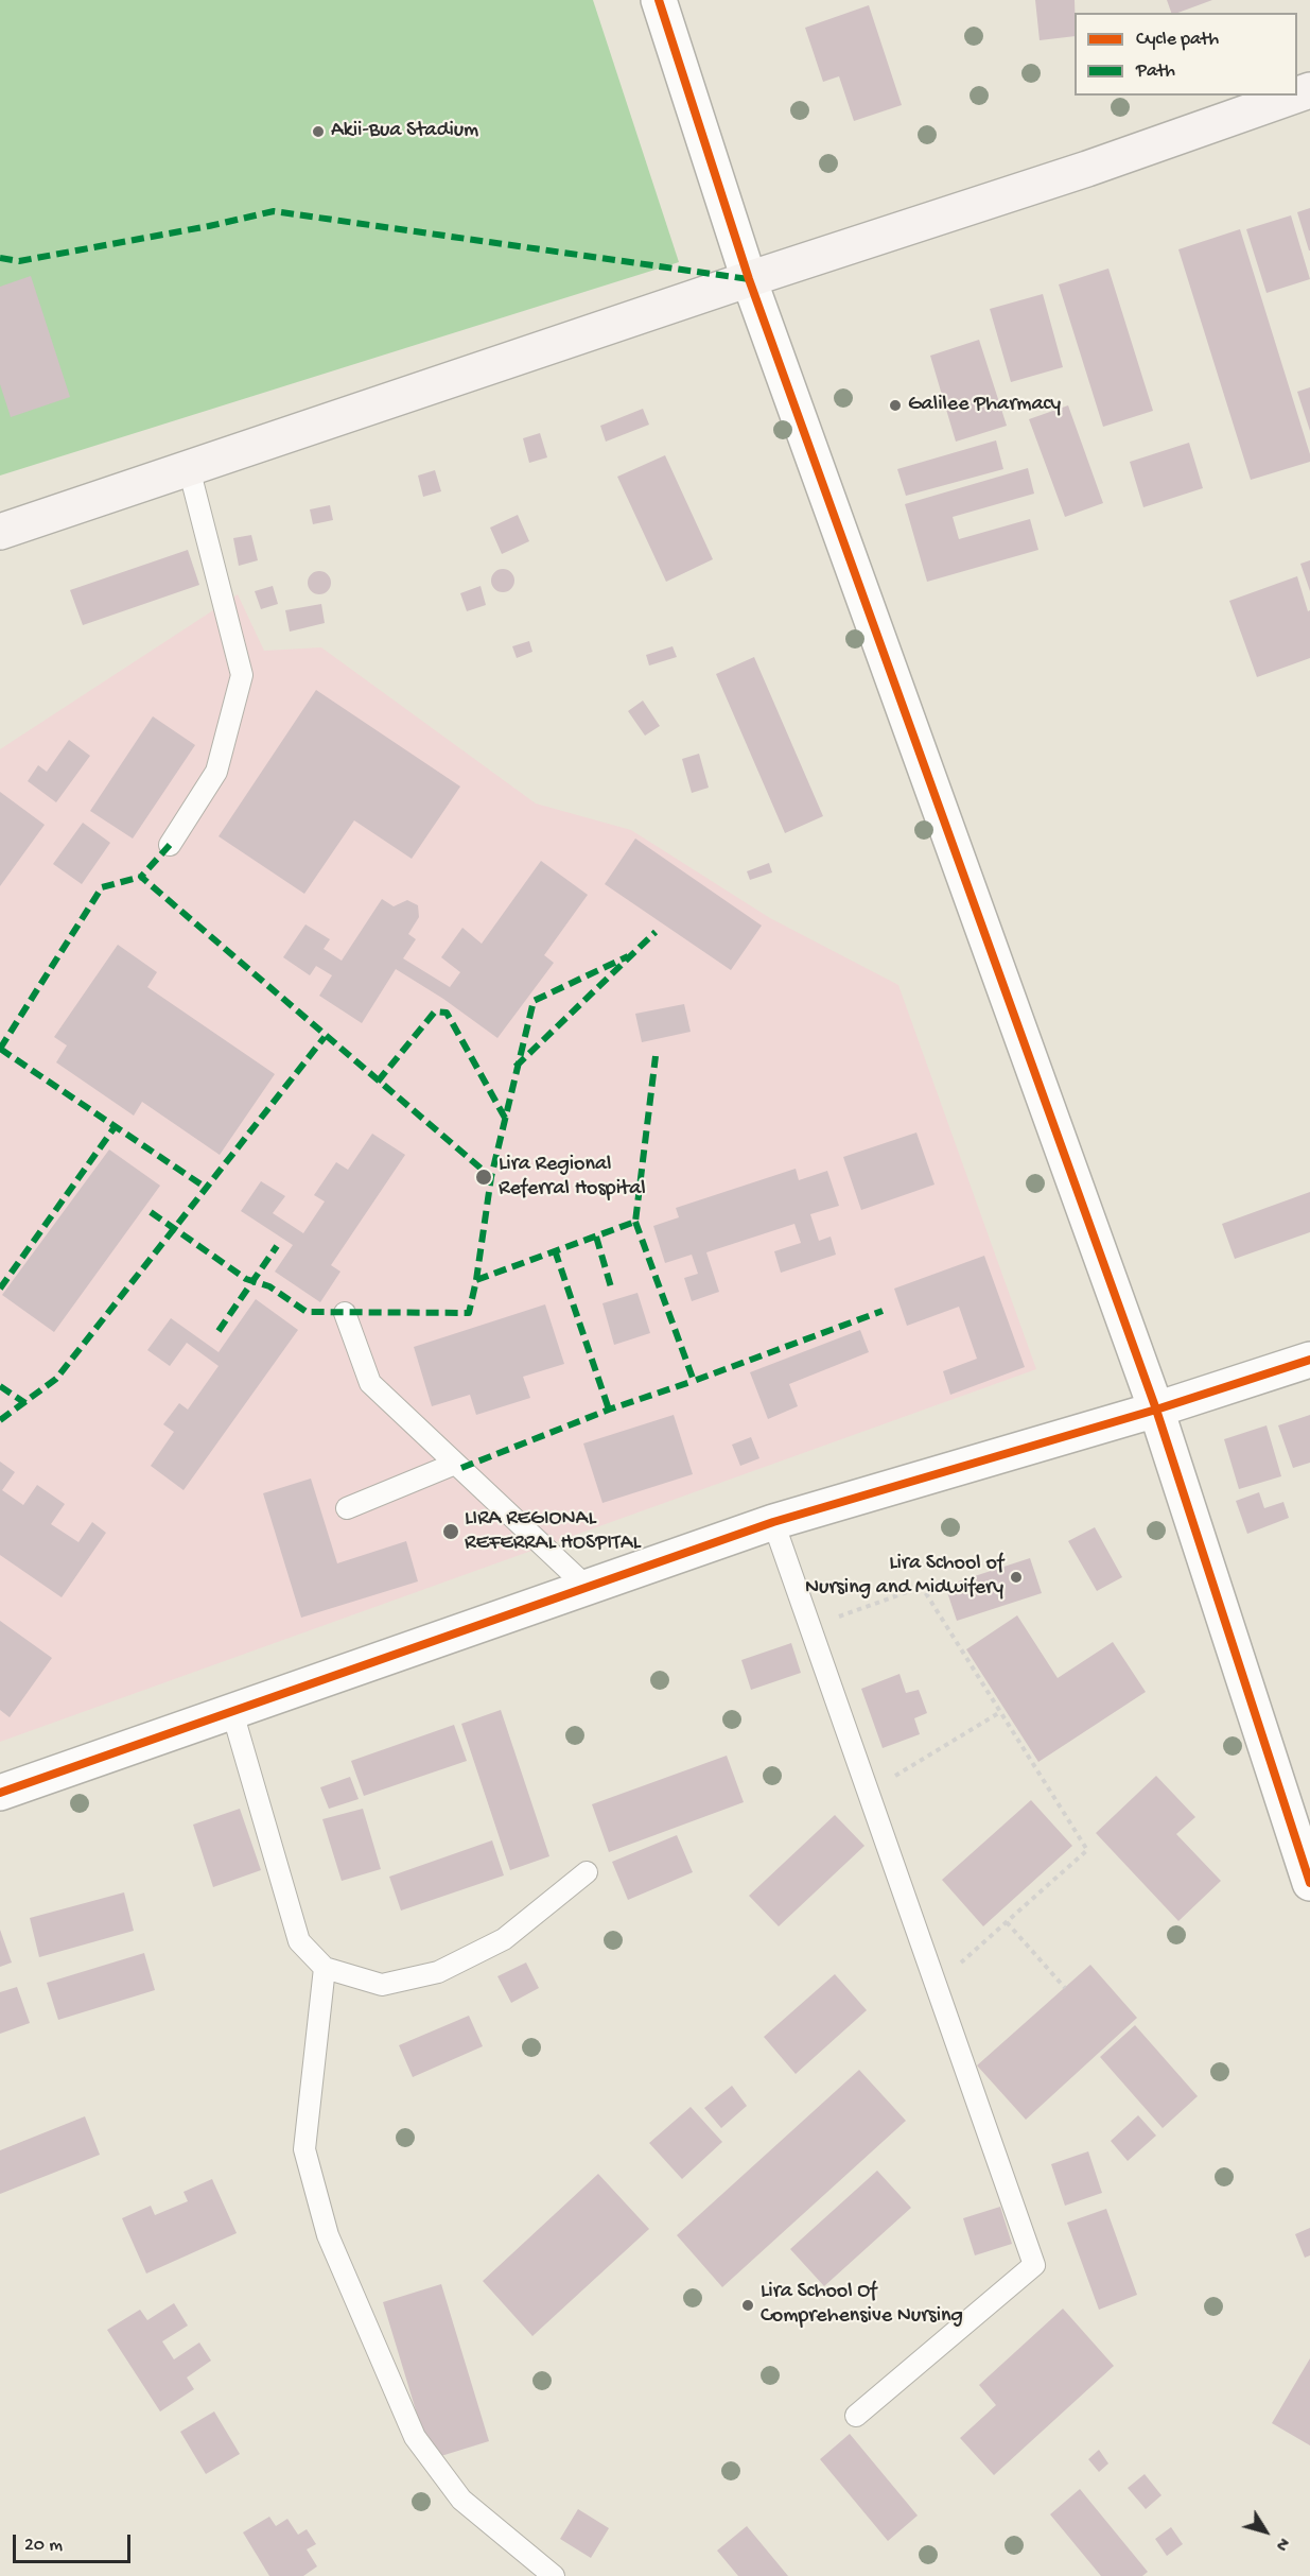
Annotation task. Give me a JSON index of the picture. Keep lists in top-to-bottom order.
{
  "places": [
    "Akii-Bua Stadium",
    "Galilee Pharmacy",
    "Lira Regional Referral Hospital",
    "LIRA REGIONAL REFERRAL HOSPITAL",
    "Lira School of Nursing and Midwifery",
    "Lira School Of Comprehensive Nursing"
  ],
  "legend": ["Cycle path", "Path"],
  "scale_bar": "20 m",
  "north": "bottom right"
}
